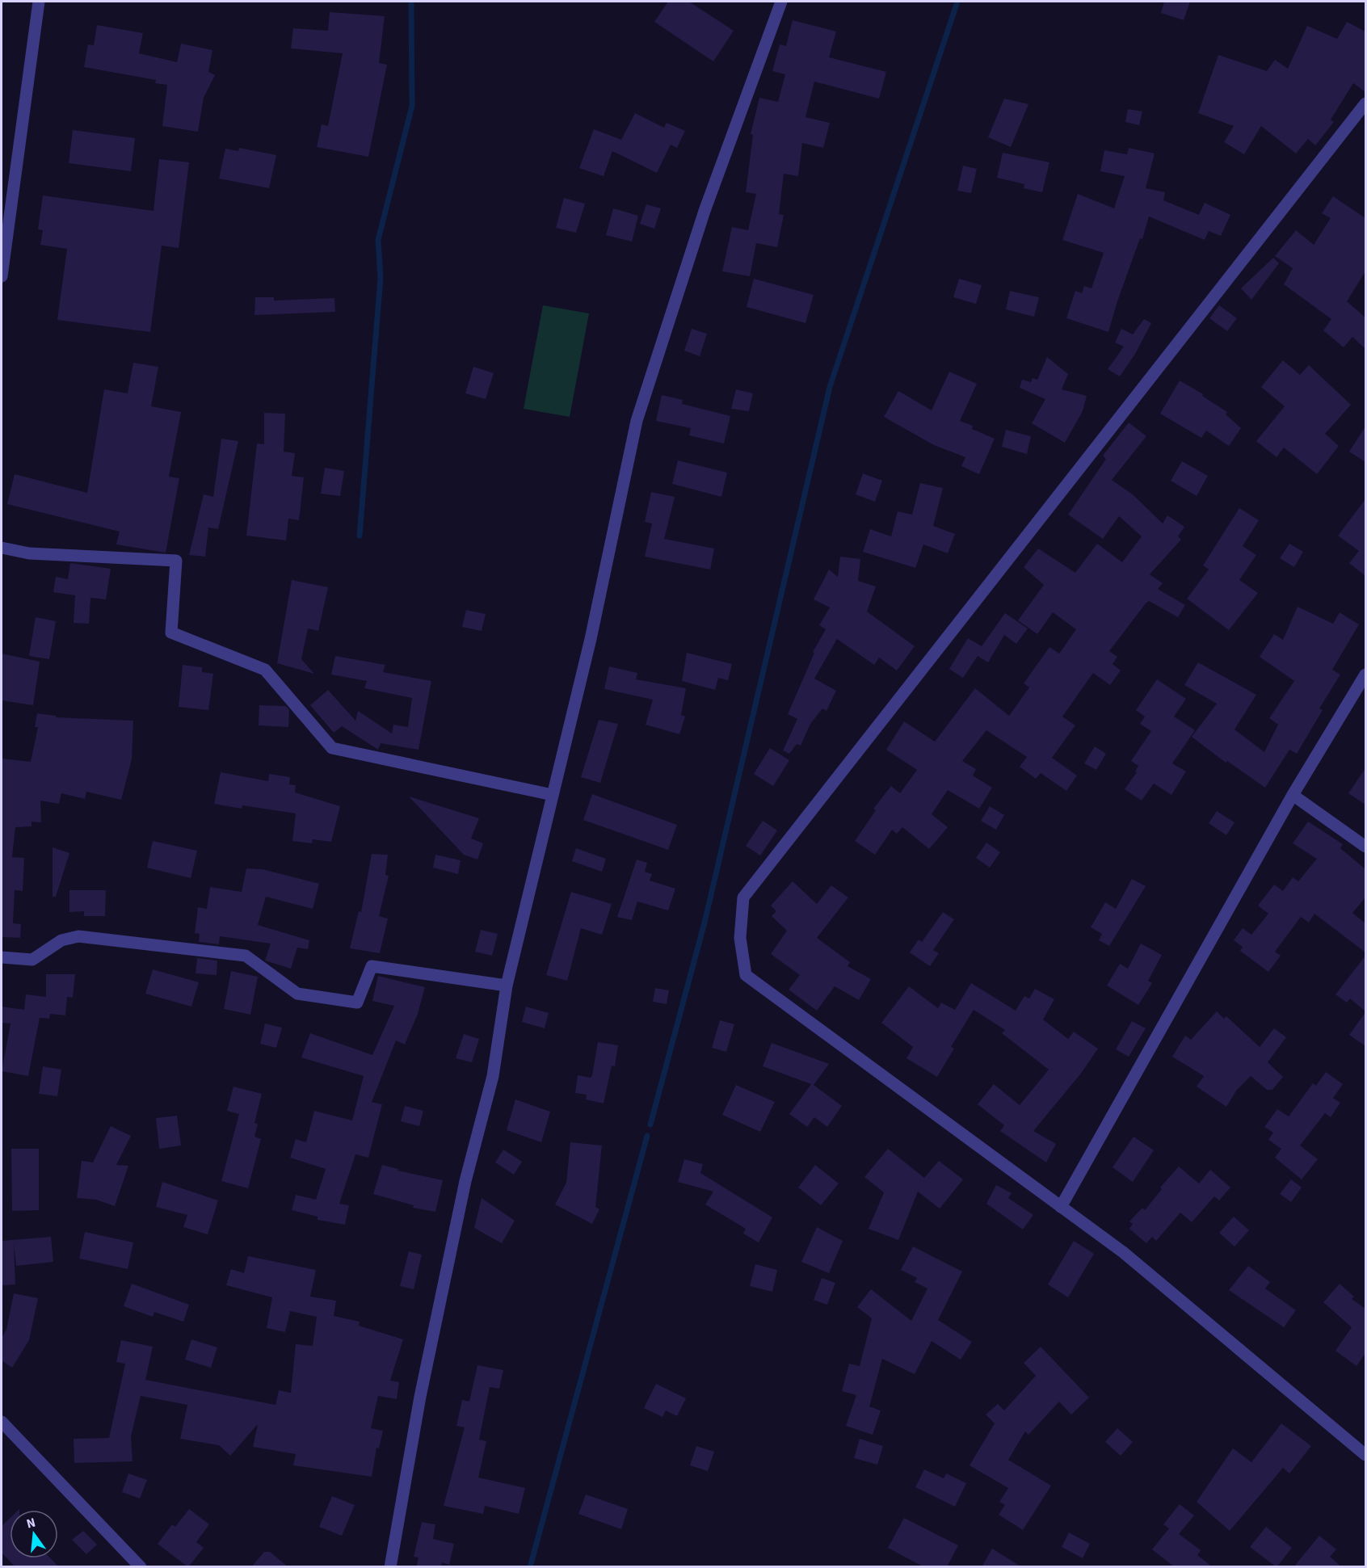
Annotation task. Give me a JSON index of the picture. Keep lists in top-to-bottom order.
{
  "north": "top"
}
